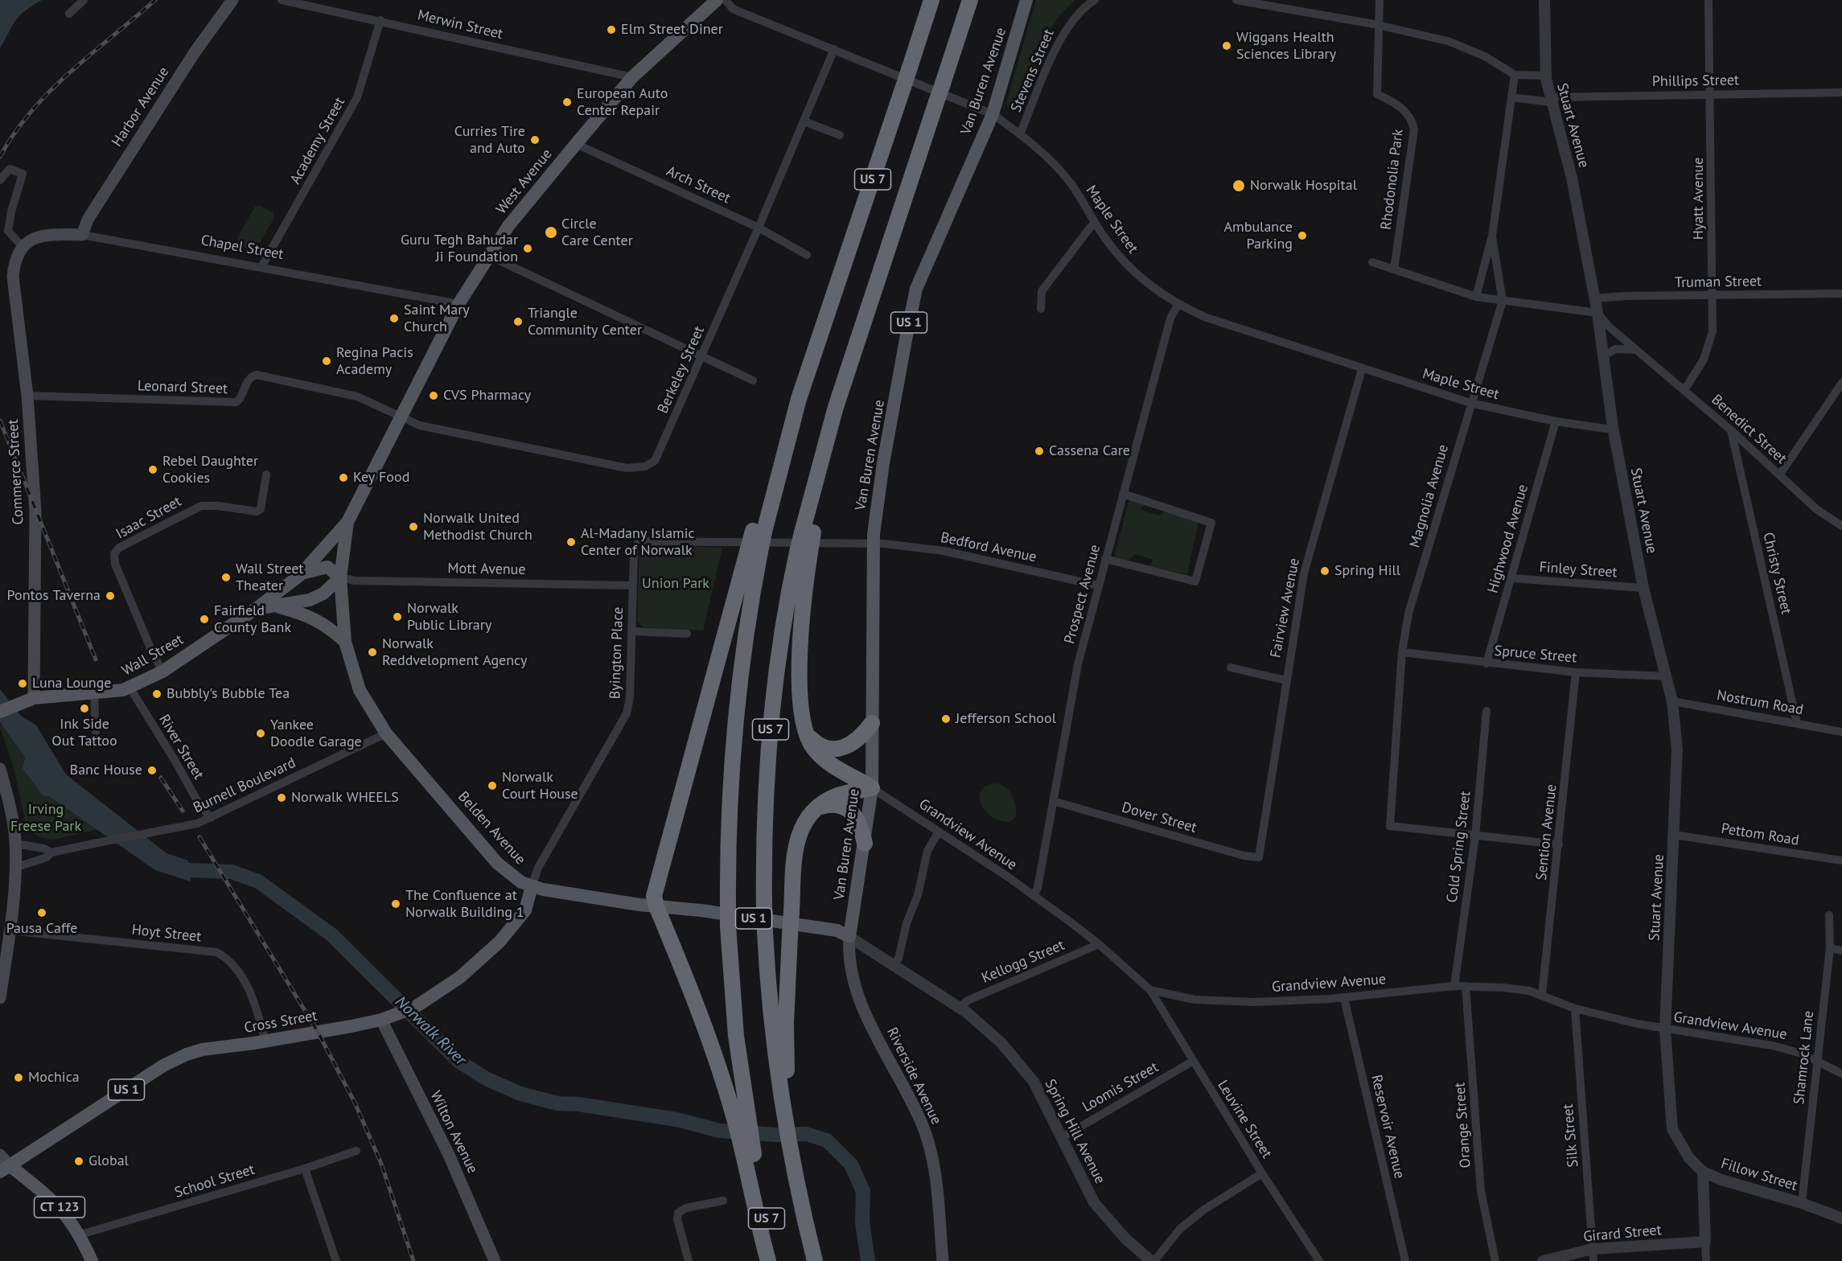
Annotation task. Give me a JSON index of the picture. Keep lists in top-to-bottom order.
{
  "streets": {
    "highway": ["US 7"],
    "main road": [
      "Van Buren Avenue",
      "Harbor Avenue",
      "West Avenue",
      "Chapel Street",
      "US 1",
      "Commerce Street",
      "Wall Street",
      "Belden Avenue",
      "Cross Street",
      "Riverside Avenue",
      "Wilton Avenue",
      "CT 123"
    ],
    "street": [
      "Merwin Street",
      "Stevens Street",
      "Phillips Street",
      "Stuart Avenue",
      "Academy Street",
      "Rhodonolia Park",
      "Arch Street",
      "Hyatt Avenue",
      "Maple Street",
      "Truman Street",
      "Berkeley Street",
      "Leonard Street",
      "Benedict Street",
      "Magnolia Avenue",
      "Isaac Street",
      "Highwood Avenue",
      "Bedford Avenue",
      "Mott Avenue",
      "Finley Street",
      "Christy Street",
      "Prospect Avenue",
      "Fairview Avenue",
      "Byington Place",
      "Spruce Street",
      "Nostrum Road",
      "River Street",
      "Burnell Boulevard",
      "Dover Street",
      "Sention Avenue",
      "Grandview Avenue",
      "Pettom Road",
      "Cold Spring Street",
      "Hoyt Street",
      "Kellogg Street",
      "Shamrock Lane",
      "Loomis Street",
      "Leuvine Street",
      "Orange Street",
      "Reservoir Avenue",
      "Spring Hill Avenue",
      "Silk Street",
      "Fillow Street",
      "School Street",
      "Girard Street"
    ]
  },
  "crossings": [
    ["Merwin Street", "Academy Street"],
    ["Merwin Street", "West Avenue"],
    ["Stevens Street", "Maple Street"],
    ["Van Buren Avenue", "Maple Street"],
    ["Van Buren Avenue", "Bedford Avenue"],
    ["Van Buren Avenue", "Belden Avenue"],
    ["Van Buren Avenue", "Grandview Avenue"],
    ["Van Buren Avenue", "Riverside Avenue"],
    ["Van Buren Avenue", "Spring Hill Avenue"],
    ["Phillips Street", "Stuart Avenue"],
    ["Phillips Street", "Hyatt Avenue"],
    ["Harbor Avenue", "Chapel Street"],
    ["Stuart Avenue", "Maple Street"],
    ["Stuart Avenue", "Truman Street"],
    ["Stuart Avenue", "Benedict Street"],
    ["Stuart Avenue", "Finley Street"],
    ["Stuart Avenue", "Spruce Street"],
    ["Stuart Avenue", "Nostrum Road"],
    ["Stuart Avenue", "Grandview Avenue"],
    ["Stuart Avenue", "Pettom Road"],
    ["Stuart Avenue", "Fillow Street"],
    ["Academy Street", "Chapel Street"],
    ["West Avenue", "Arch Street"],
    ["West Avenue", "Chapel Street"],
    ["West Avenue", "Berkeley Street"],
    ["West Avenue", "Leonard Street"],
    ["West Avenue", "Mott Avenue"],
    ["West Avenue", "Wall Street"],
    ["West Avenue", "Belden Avenue"],
    ["Arch Street", "Berkeley Street"],
    ["Hyatt Avenue", "Truman Street"],
    ["Hyatt Avenue", "Benedict Street"],
    ["Maple Street", "Berkeley Street"],
    ["Maple Street", "Magnolia Avenue"],
    ["Maple Street", "Highwood Avenue"],
    ["Maple Street", "Prospect Avenue"],
    ["Maple Street", "Fairview Avenue"],
    ["Chapel Street", "Commerce Street"],
    ["Berkeley Street", "Leonard Street"],
    ["Leonard Street", "Commerce Street"],
    ["Benedict Street", "Christy Street"],
    ["Commerce Street", "Wall Street"],
    ["Magnolia Avenue", "Spruce Street"],
    ["Magnolia Avenue", "Cold Spring Street"],
    ["Isaac Street", "Wall Street"],
    ["Highwood Avenue", "Finley Street"],
    ["Highwood Avenue", "Spruce Street"],
    ["Bedford Avenue", "Prospect Avenue"],
    ["Bedford Avenue", "Byington Place"],
    ["Mott Avenue", "Byington Place"],
    ["Mott Avenue", "Wall Street"],
    ["Mott Avenue", "Belden Avenue"],
    ["Christy Street", "Nostrum Road"],
    ["Prospect Avenue", "Dover Street"],
    ["Prospect Avenue", "Grandview Avenue"],
    ["Fairview Avenue", "Dover Street"],
    ["Byington Place", "Belden Avenue"],
    ["Byington Place", "Cross Street"],
    ["Spruce Street", "Sention Avenue"],
    ["Wall Street", "River Street"],
    ["Wall Street", "Belden Avenue"],
    ["River Street", "Burnell Boulevard"],
    ["Burnell Boulevard", "Belden Avenue"],
    ["Belden Avenue", "Cross Street"],
    ["Belden Avenue", "Riverside Avenue"],
    ["Belden Avenue", "Spring Hill Avenue"],
    ["Sention Avenue", "Grandview Avenue"],
    ["Grandview Avenue", "Cold Spring Street"],
    ["Grandview Avenue", "Kellogg Street"],
    ["Grandview Avenue", "Shamrock Lane"],
    ["Grandview Avenue", "Leuvine Street"],
    ["Grandview Avenue", "Orange Street"],
    ["Grandview Avenue", "Reservoir Avenue"],
    ["Grandview Avenue", "Silk Street"],
    ["Grandview Avenue", "Fillow Street"],
    ["Hoyt Street", "Cross Street"],
    ["Kellogg Street", "Spring Hill Avenue"],
    ["Cross Street", "Wilton Avenue"],
    ["Cross Street", "CT 123"],
    ["Shamrock Lane", "Fillow Street"],
    ["Riverside Avenue", "Spring Hill Avenue"],
    ["Loomis Street", "Leuvine Street"],
    ["Loomis Street", "Spring Hill Avenue"],
    ["Silk Street", "Girard Street"],
    ["School Street", "CT 123"]
  ],
  "water": ["Norwalk River"],
  "parks": ["Union Park", "Irving Freese Park"],
  "places": [
    "Elm Street Diner",
    "Wiggans Health Sciences Library",
    "European Auto Center Repair",
    "Curries Tire and Auto",
    "Norwalk Hospital",
    "Circle Care Center",
    "Ambulance Parking",
    "Guru Tegh Bahudar Ji Foundation",
    "Saint Mary Church",
    "Triangle Community Center",
    "Regina Pacis Academy",
    "CVS Pharmacy",
    "Cassena Care",
    "Rebel Daughter Cookies",
    "Key Food",
    "Norwalk United Methodist Church",
    "Al-Madany Islamic Center of Norwalk",
    "Spring Hill",
    "Wall Street Theater",
    "Pontos Taverna",
    "Norwalk Public Library",
    "Fairfield County Bank",
    "Norwalk Reddvelopment Agency",
    "Luna Lounge",
    "Bubbly's Bubble Tea",
    "Ink Side Out Tattoo",
    "Jefferson School",
    "Yankee Doodle Garage",
    "Banc House",
    "Norwalk Court House",
    "Norwalk WHEELS",
    "The Confluence at Norwalk Building 1",
    "Pausa Caffe",
    "Mochica",
    "Global"
  ]
}
